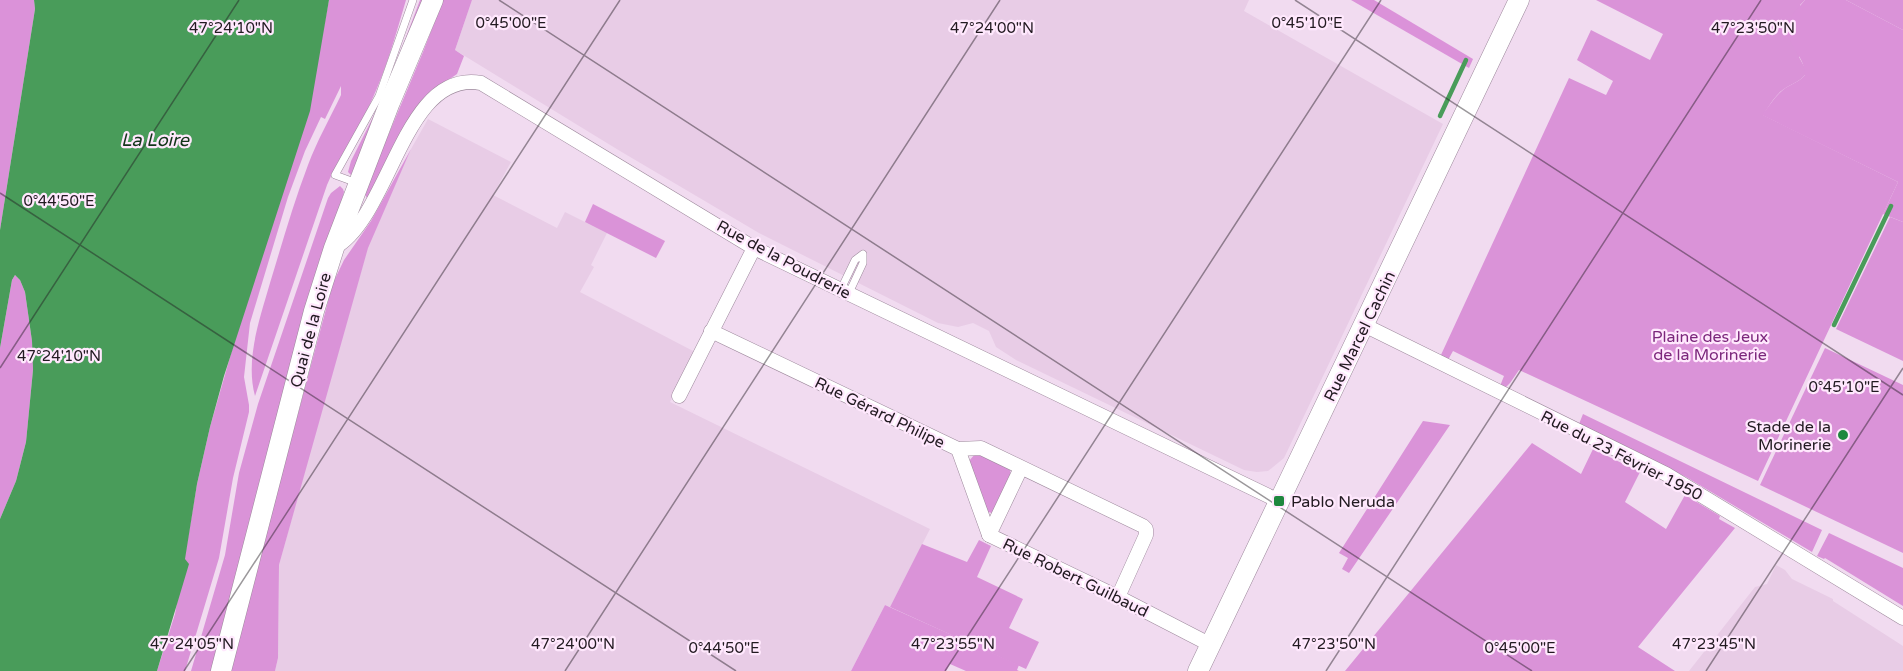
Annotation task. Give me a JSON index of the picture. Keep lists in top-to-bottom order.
{
  "streets": {
    "street": [
      "Rue de la Poudrerie",
      "Quai de la Loire",
      "Rue Marcel Cachin",
      "Rue Gérard Philipe",
      "Rue du 23 Février 1950",
      "Rue Robert Guilbaud"
    ]
  },
  "crossings": [
    ["Rue de la Poudrerie", "Quai de la Loire"],
    ["Rue de la Poudrerie", "Rue Marcel Cachin"],
    ["Rue Marcel Cachin", "Rue du 23 Février 1950"],
    ["Rue Marcel Cachin", "Rue Robert Guilbaud"],
    ["Rue Gérard Philipe", "Rue Robert Guilbaud"]
  ],
  "water": ["La Loire"],
  "parks": ["Plaine des Jeux de la Morinerie"],
  "places": {
    "other": ["Stade de la Morinerie"],
    "transit": ["Pablo Neruda"]
  },
  "coordinates": [
    "0°45'00\"E",
    "0°45'10\"E",
    "47°24'10\"N",
    "47°24'00\"N",
    "47°23'50\"N",
    "0°44'50\"E",
    "47°24'05\"N",
    "47°23'55\"N",
    "47°23'45\"N"
  ]
}
